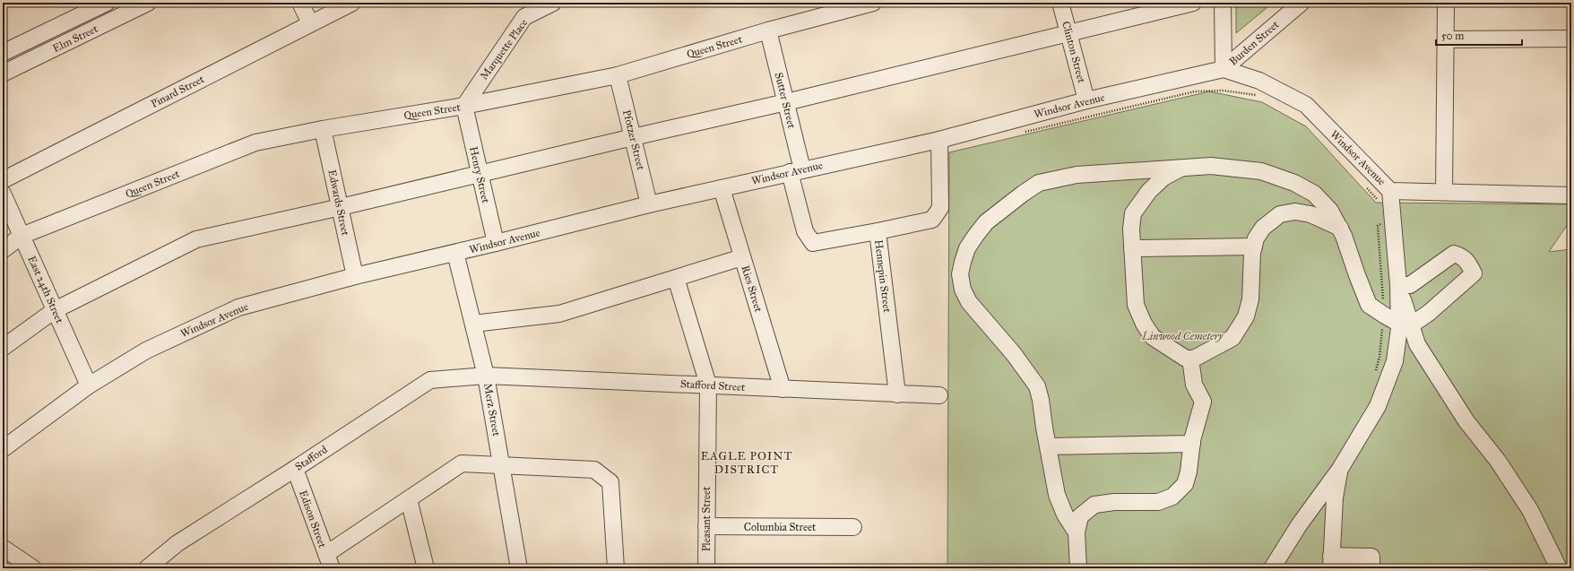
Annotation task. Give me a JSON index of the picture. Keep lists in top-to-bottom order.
{
  "streets": {
    "street": [
      "Elm Street",
      "Burden Street",
      "Queen Street",
      "Marquette Place",
      "Clinton Street",
      "Pinard Street",
      "Sutter Street",
      "Windsor Avenue",
      "Pfotzer Street",
      "Henry Street",
      "Edwards Street",
      "Hennepin Street",
      "Ries Street",
      "East 24th Street",
      "Stafford Street",
      "Merz Street",
      "Stafford",
      "Edison Street",
      "Pleasant Street",
      "Columbia Street"
    ]
  },
  "crossings": [
    ["Burden Street", "Windsor Avenue"],
    ["Queen Street", "Marquette Place"],
    ["Queen Street", "Sutter Street"],
    ["Queen Street", "Pfotzer Street"],
    ["Queen Street", "Henry Street"],
    ["Queen Street", "Edwards Street"],
    ["Queen Street", "East 24th Street"],
    ["Marquette Place", "Henry Street"],
    ["Clinton Street", "Windsor Avenue"],
    ["Sutter Street", "Windsor Avenue"],
    ["Sutter Street", "Hennepin Street"],
    ["Windsor Avenue", "Pfotzer Street"],
    ["Windsor Avenue", "Henry Street"],
    ["Windsor Avenue", "Edwards Street"],
    ["Windsor Avenue", "Hennepin Street"],
    ["Windsor Avenue", "Ries Street"],
    ["Windsor Avenue", "East 24th Street"],
    ["Windsor Avenue", "Merz Street"],
    ["Hennepin Street", "Stafford Street"],
    ["Ries Street", "Stafford Street"],
    ["Stafford Street", "Merz Street"],
    ["Stafford Street", "Stafford"],
    ["Stafford Street", "Pleasant Street"],
    ["Merz Street", "Stafford"],
    ["Stafford", "Edison Street"],
    ["Pleasant Street", "Columbia Street"]
  ],
  "districts": ["EAGLE POINT DISTRICT"],
  "parks": ["Linwood Cemetery"],
  "scale_bar": "50 m"
}
